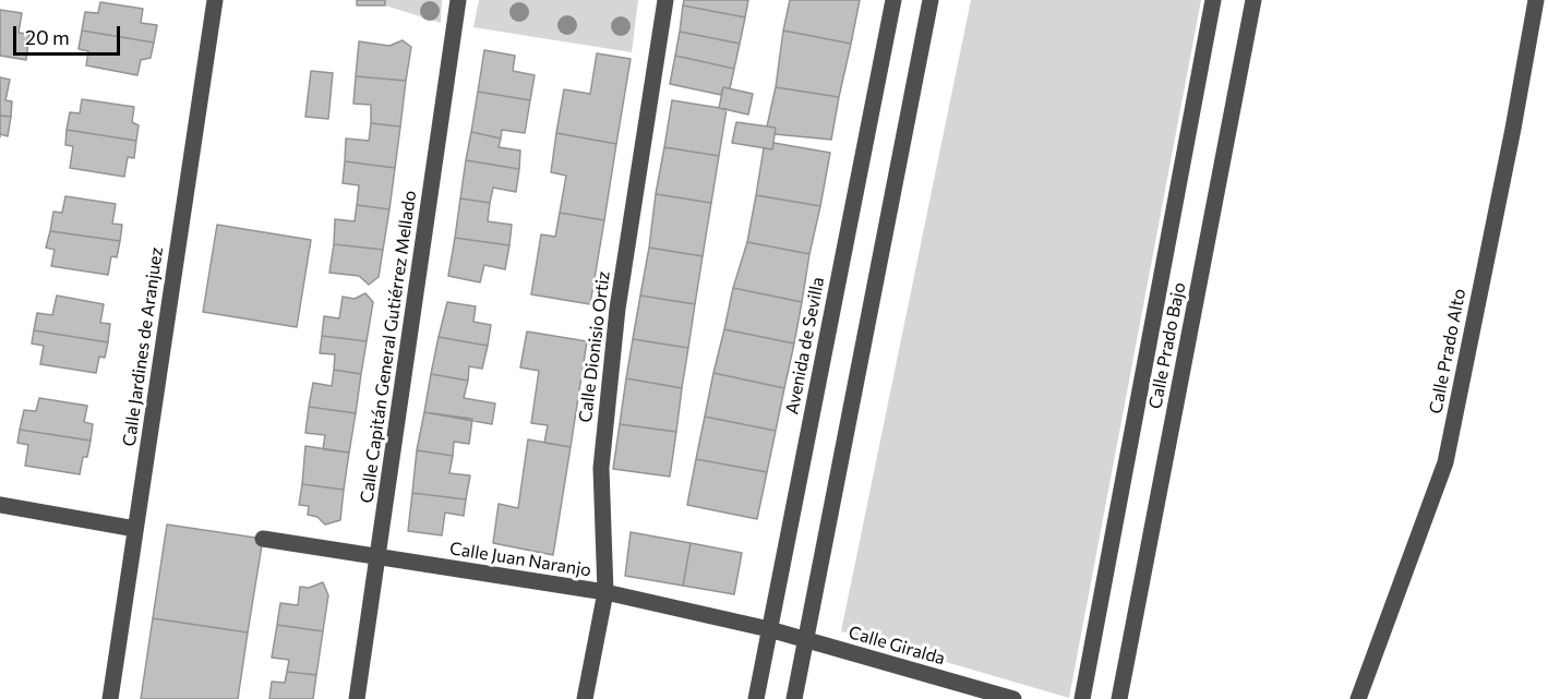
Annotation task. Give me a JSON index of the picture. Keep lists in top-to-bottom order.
{
  "streets": {
    "street": [
      "Avenida de Sevilla",
      "Calle Prado Bajo",
      "Calle Jardines de Aranjuez",
      "Calle Capitán General Gutiérrez Mellado",
      "Calle Dionisio Ortiz",
      "Calle Prado Alto",
      "Calle Juan Naranjo",
      "Calle Giralda"
    ]
  },
  "crossings": [
    ["Avenida de Sevilla", "Calle Juan Naranjo"],
    ["Avenida de Sevilla", "Calle Giralda"],
    ["Calle Capitán General Gutiérrez Mellado", "Calle Juan Naranjo"],
    ["Calle Dionisio Ortiz", "Calle Juan Naranjo"],
    ["Calle Juan Naranjo", "Calle Giralda"]
  ],
  "scale_bar": "20 m"
}
